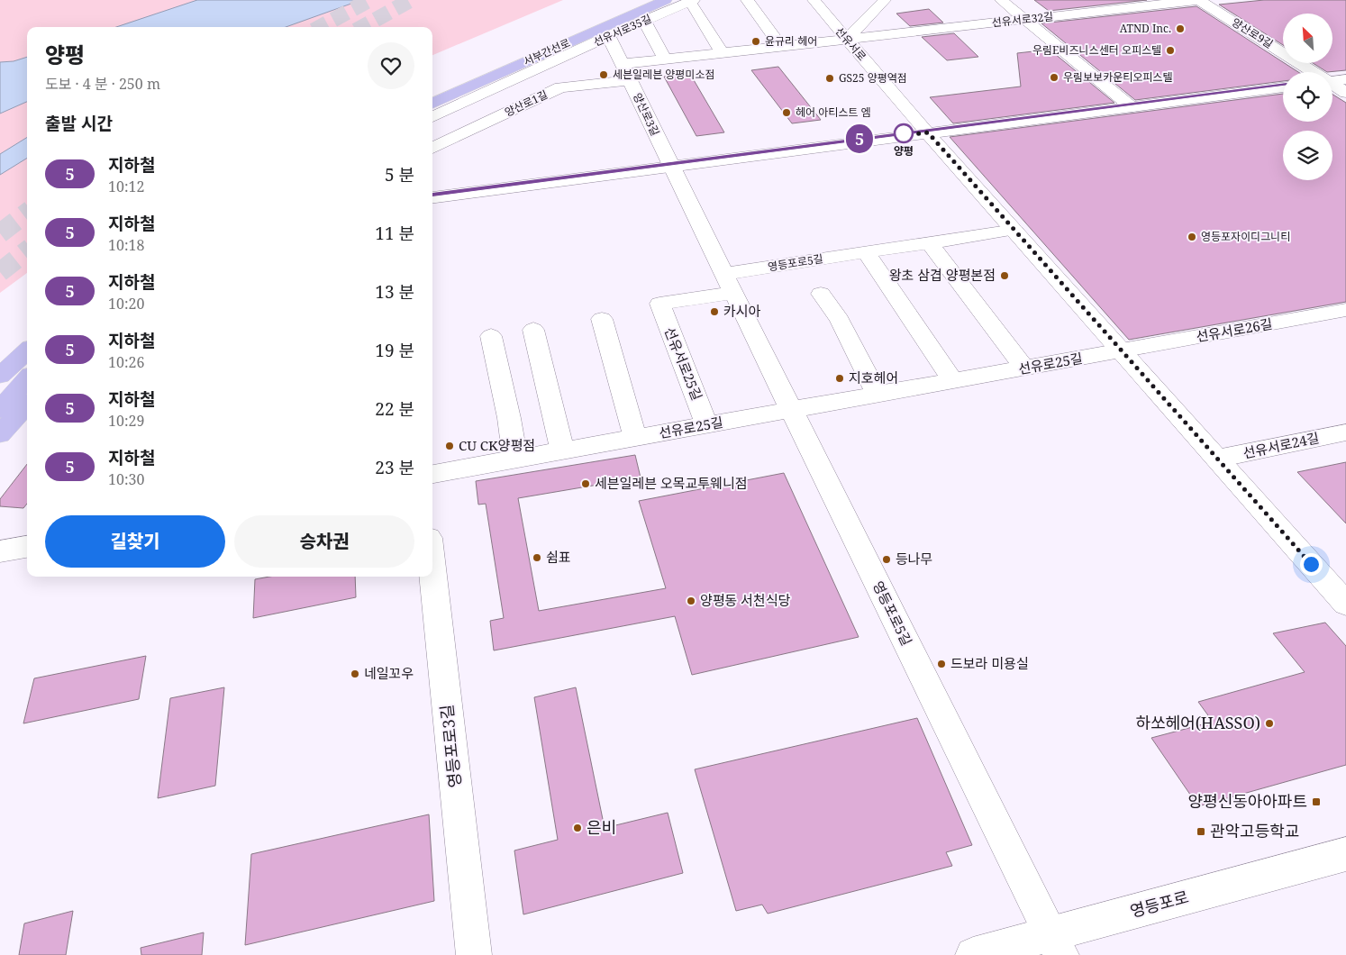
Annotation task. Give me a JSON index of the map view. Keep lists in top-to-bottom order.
{
  "streets": {
    "main road": ["서부간선로"],
    "street": [
      "선유서로32길",
      "선유서로35길",
      "양산로9길",
      "선유서로",
      "양산로1길",
      "양산로3길",
      "영등포로5길",
      "선유서로26길",
      "선유서로25길",
      "선유로25길",
      "선유서로24길",
      "영등포로3길",
      "영등포로"
    ]
  },
  "crossings": [
    ["선유서로32길", "양산로9길"],
    ["선유서로32길", "선유서로"],
    ["선유서로32길", "양산로3길"],
    ["선유서로35길", "양산로3길"],
    ["선유서로", "선유서로26길"],
    ["선유서로", "선유로25길"],
    ["선유서로", "선유서로24길"],
    ["양산로1길", "양산로3길"],
    ["양산로3길", "영등포로5길"],
    ["영등포로5길", "선유서로25길"],
    ["영등포로5길", "선유로25길"],
    ["영등포로5길", "영등포로"],
    ["선유서로26길", "선유로25길"],
    ["선유서로25길", "선유로25길"]
  ],
  "places": {
    "other": [
      "ATND Inc.",
      "윤규리 헤어",
      "우림E비즈니스센터 오피스텔",
      "세븐일레븐 양평미소점",
      "우림보보카운티오피스텔",
      "GS25 양평역점",
      "헤어 아티스트 엠",
      "양평",
      "영등포자이디그니티",
      "왕초 삼겹 양평본점",
      "카시아",
      "지호헤어",
      "CU CK양평점",
      "세븐일레븐 오목교투웨니점",
      "쉼표",
      "등나무",
      "양평동 서천식당",
      "드보라 미용실",
      "네일꼬우",
      "하쏘헤어(HASSO)",
      "은비"
    ],
    "transit": ["양평신동아아파트", "관악고등학교"]
  },
  "lines": ["metro line 5"],
  "north": "top left",
  "page": {
    "on_map": "5",
    "heading": [
      ["양평", "도보 · 4 분 · 250 m"],
      "출발 시간"
    ],
    "list": [
      {
        "mark": "5",
        "name": "지하철",
        "note": "10:12",
        "value": "5 분"
      },
      {
        "mark": "5",
        "name": "지하철",
        "note": "10:18",
        "value": "11 분"
      },
      {
        "mark": "5",
        "name": "지하철",
        "note": "10:20",
        "value": "13 분"
      },
      {
        "mark": "5",
        "name": "지하철",
        "note": "10:26",
        "value": "19 분"
      },
      {
        "mark": "5",
        "name": "지하철",
        "note": "10:29",
        "value": "22 분"
      },
      {
        "mark": "5",
        "name": "지하철",
        "note": "10:30",
        "value": "23 분"
      }
    ],
    "buttons": ["길찾기", "승차권"]
  }
}
